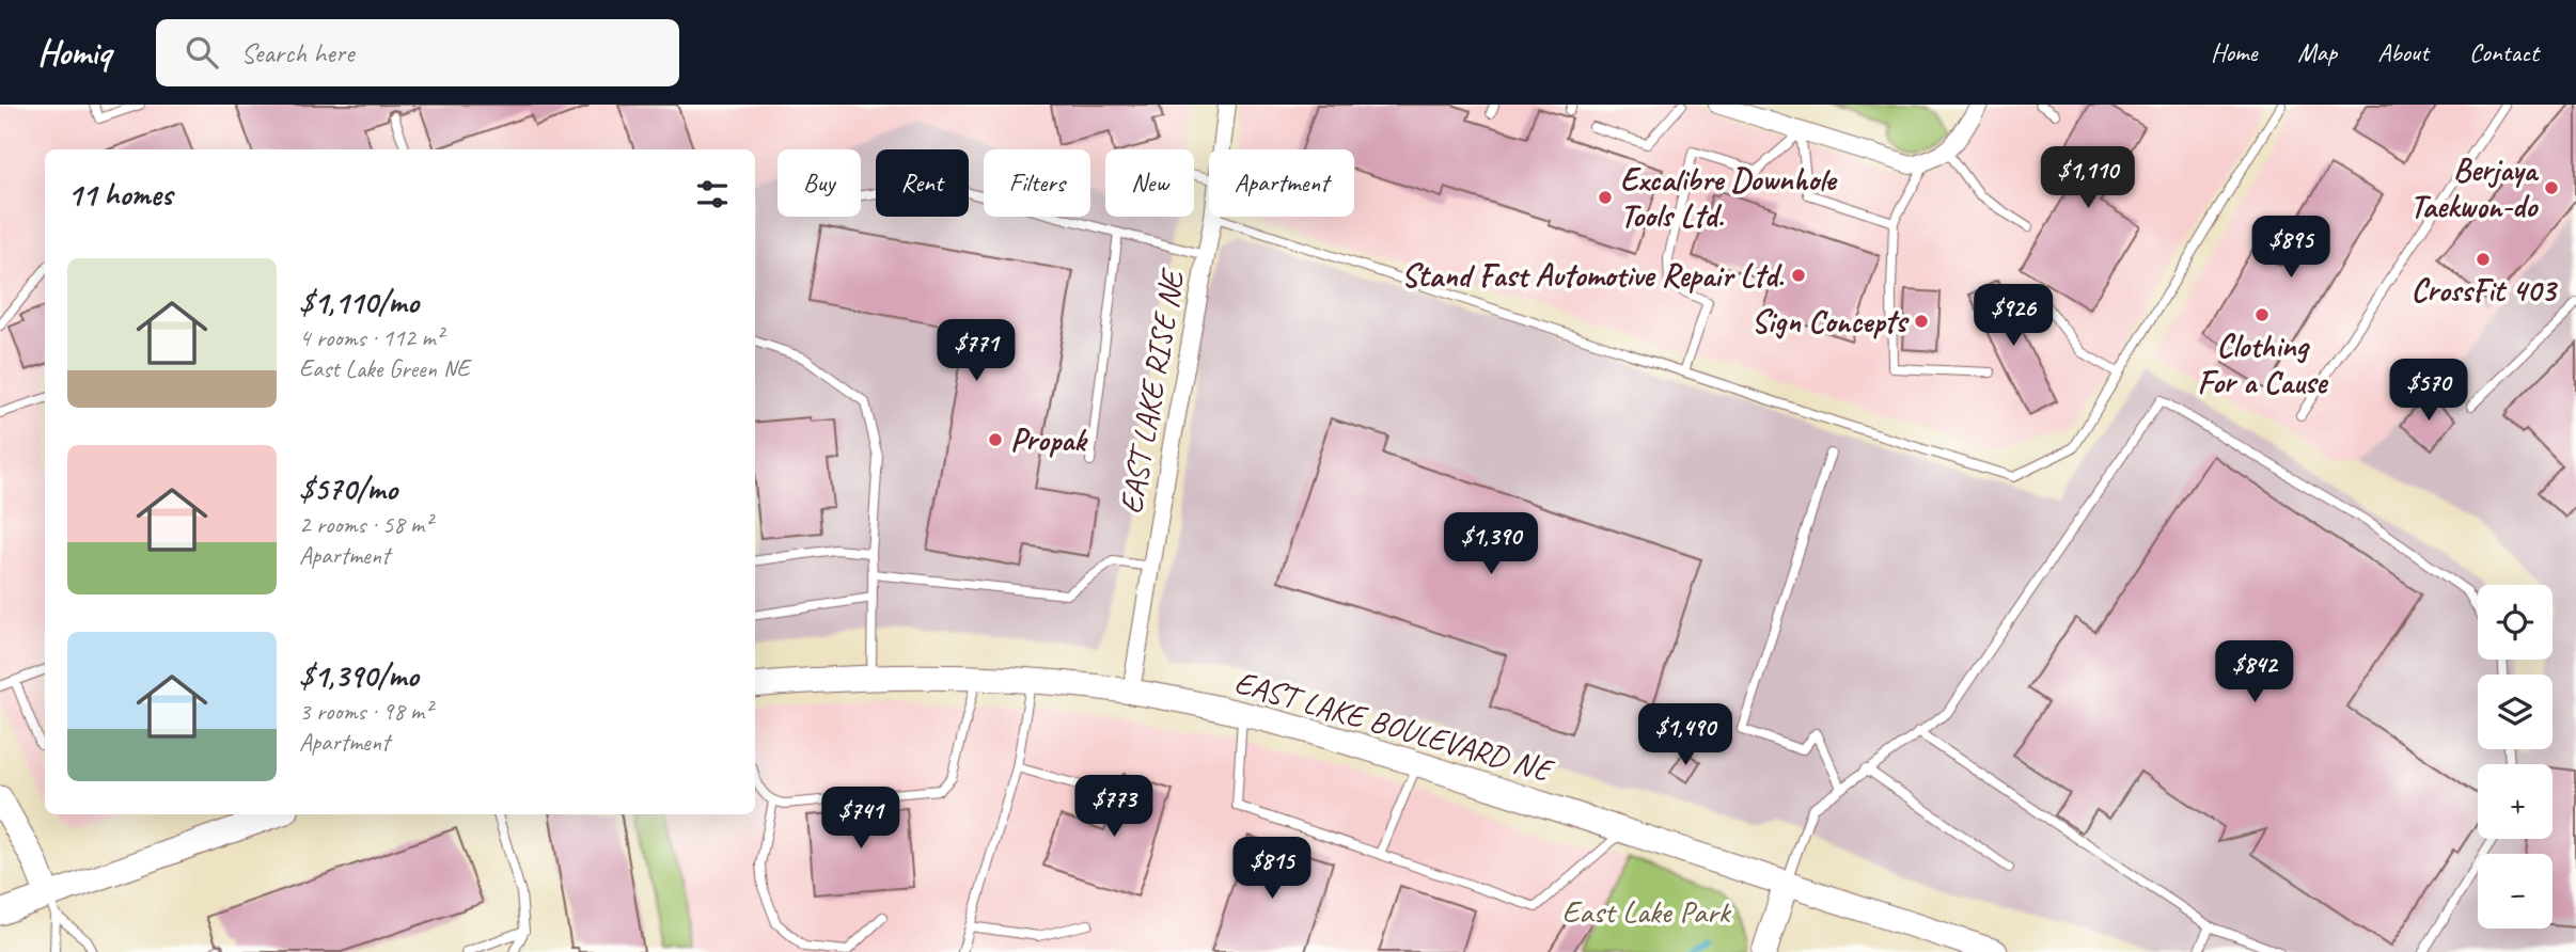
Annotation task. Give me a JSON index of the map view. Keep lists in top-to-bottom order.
{
  "streets": {
    "main road": ["EAST LAKE BOULEVARD NE"],
    "street": ["EAST LAKE RISE NE"]
  },
  "crossings": [
    ["EAST LAKE RISE NE", "EAST LAKE BOULEVARD NE"]
  ],
  "parks": ["East Lake Park"],
  "places": [
    "Berjaya Taekwon-do",
    "Excalibre Downhole Tools Ltd.",
    "CrossFit 403",
    "Stand Fast Automotive Repair Ltd.",
    "Clothing For a Cause",
    "Sign Concepts",
    "Propak"
  ],
  "page": {
    "header": "Homiq",
    "search": "Search here",
    "nav": [
      "Home",
      "Map",
      "About",
      "Contact"
    ],
    "price": [
      "$1,110",
      "$895",
      "$926",
      "$771",
      "$570",
      "$1,390",
      "$842",
      "$1,490",
      "$773",
      "$741",
      "$815"
    ],
    "chip": [
      "Buy",
      "Rent",
      "Filters",
      "New",
      "Apartment"
    ],
    "heading": "11 homes",
    "list": [
      {
        "name": "$1,110/mo",
        "note": "4 rooms · 112 m² · East Lake Green NE"
      },
      {
        "name": "$570/mo",
        "note": "2 rooms · 58 m² · Apartment"
      },
      {
        "name": "$1,390/mo",
        "note": "3 rooms · 98 m² · Apartment"
      }
    ],
    "map_buttons": ["+", "−"]
  }
}
